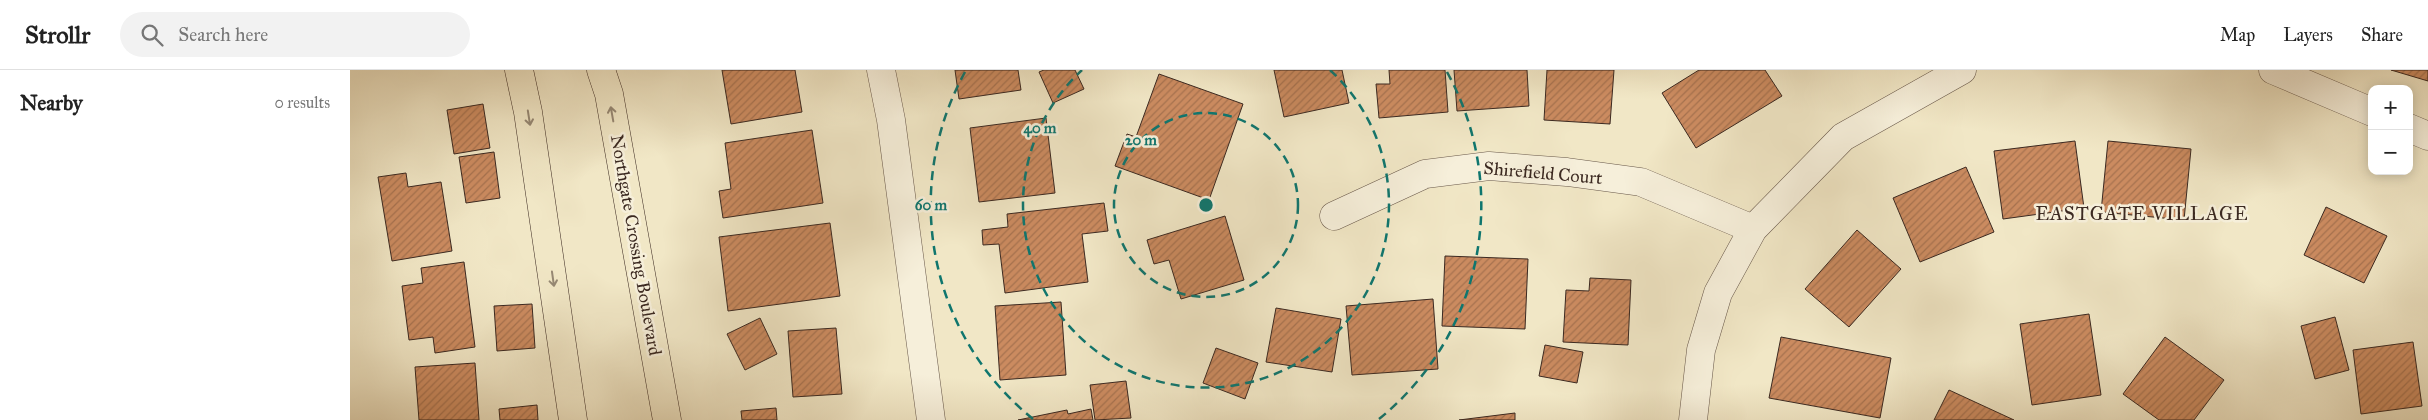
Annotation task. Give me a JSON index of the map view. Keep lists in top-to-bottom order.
{
  "streets": {
    "main road": ["Northgate Crossing Boulevard"],
    "street": ["Shirefield Court"]
  },
  "districts": ["EASTGATE VILLAGE"],
  "page": {
    "header": "Strollr",
    "search": "Search here",
    "nav": ["Map", "Layers", "Share"],
    "heading": ["Nearby", "0 results"],
    "map_buttons": ["+", "−"]
  },
  "rings": ["40 m", "20 m", "60 m"]
}
